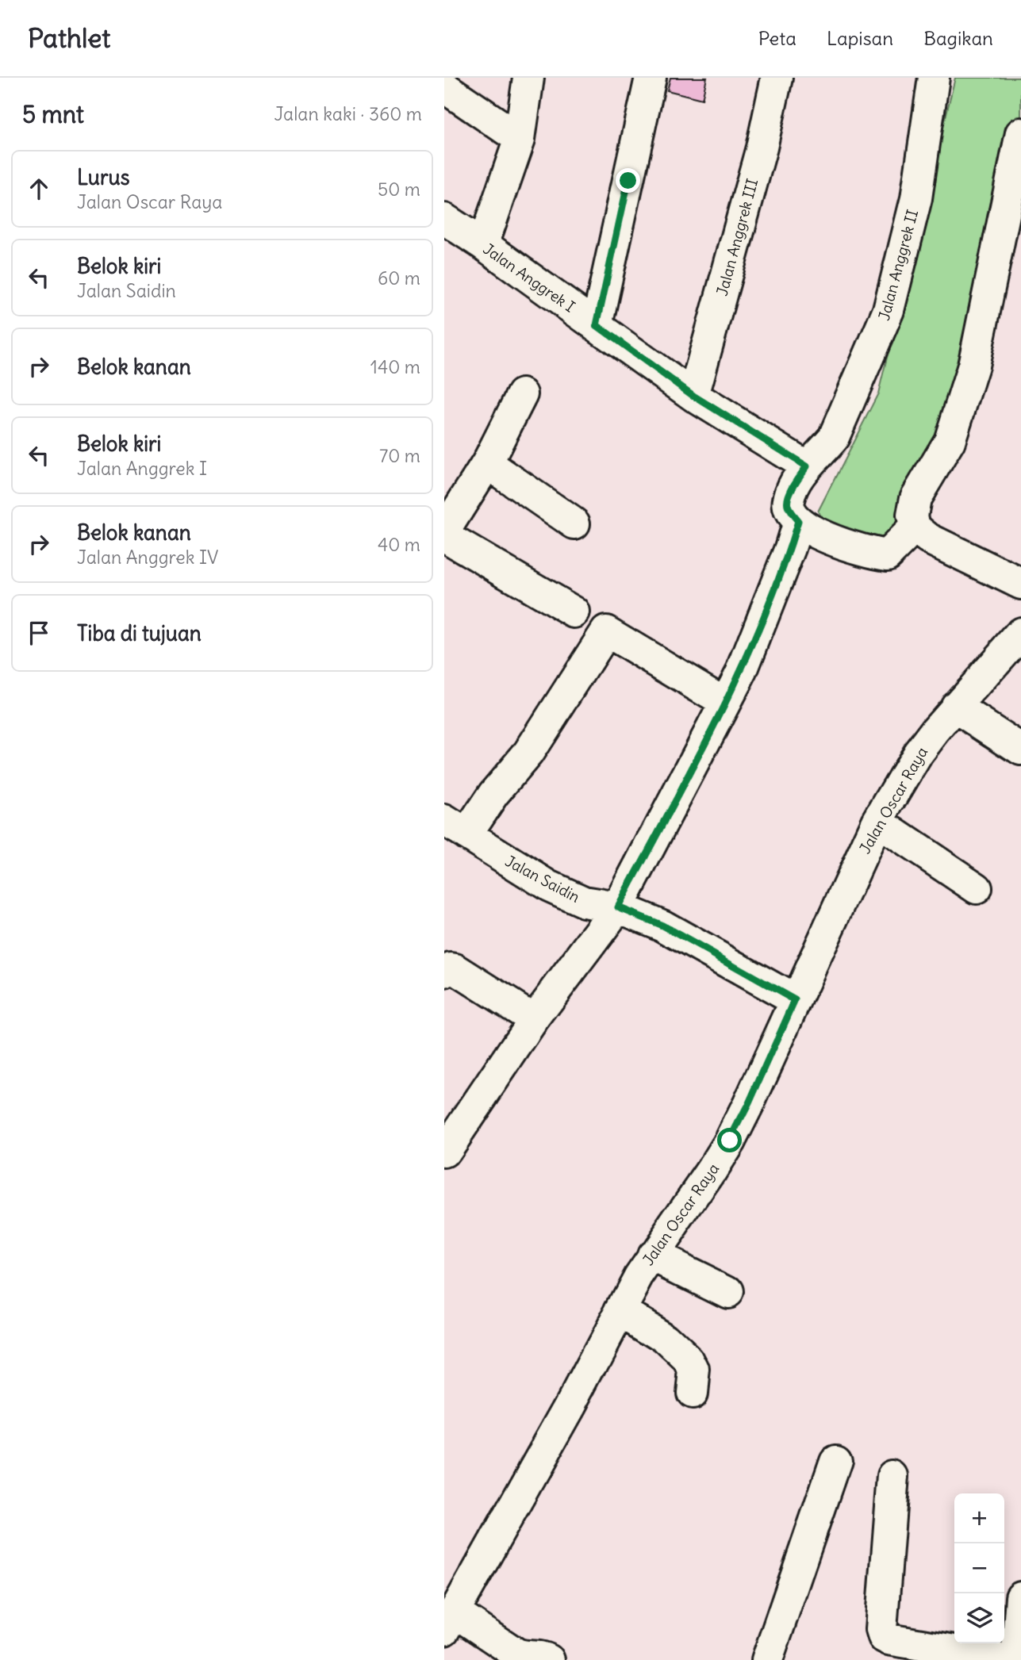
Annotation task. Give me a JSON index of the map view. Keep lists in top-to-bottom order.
{
  "streets": {
    "street": [
      "Jalan Anggrek III",
      "Jalan Anggrek II",
      "Jalan Anggrek I",
      "Jalan Oscar Raya",
      "Jalan Saidin"
    ]
  },
  "crossings": [
    ["Jalan Anggrek III", "Jalan Anggrek I"],
    ["Jalan Anggrek II", "Jalan Anggrek I"],
    ["Jalan Oscar Raya", "Jalan Saidin"]
  ],
  "page": {
    "header": "Pathlet",
    "nav": ["Peta", "Lapisan", "Bagikan"],
    "heading": ["5 mnt", "Jalan kaki · 360 m"],
    "list": [
      ["Lurus", "Jalan Oscar Raya", "50 m"],
      ["Belok kiri", "Jalan Saidin", "60 m"],
      ["Belok kanan", "140 m"],
      ["Belok kiri", "Jalan Anggrek I", "70 m"],
      ["Belok kanan", "Jalan Anggrek IV", "40 m"],
      "Tiba di tujuan"
    ],
    "map_buttons": ["+", "−"]
  }
}
